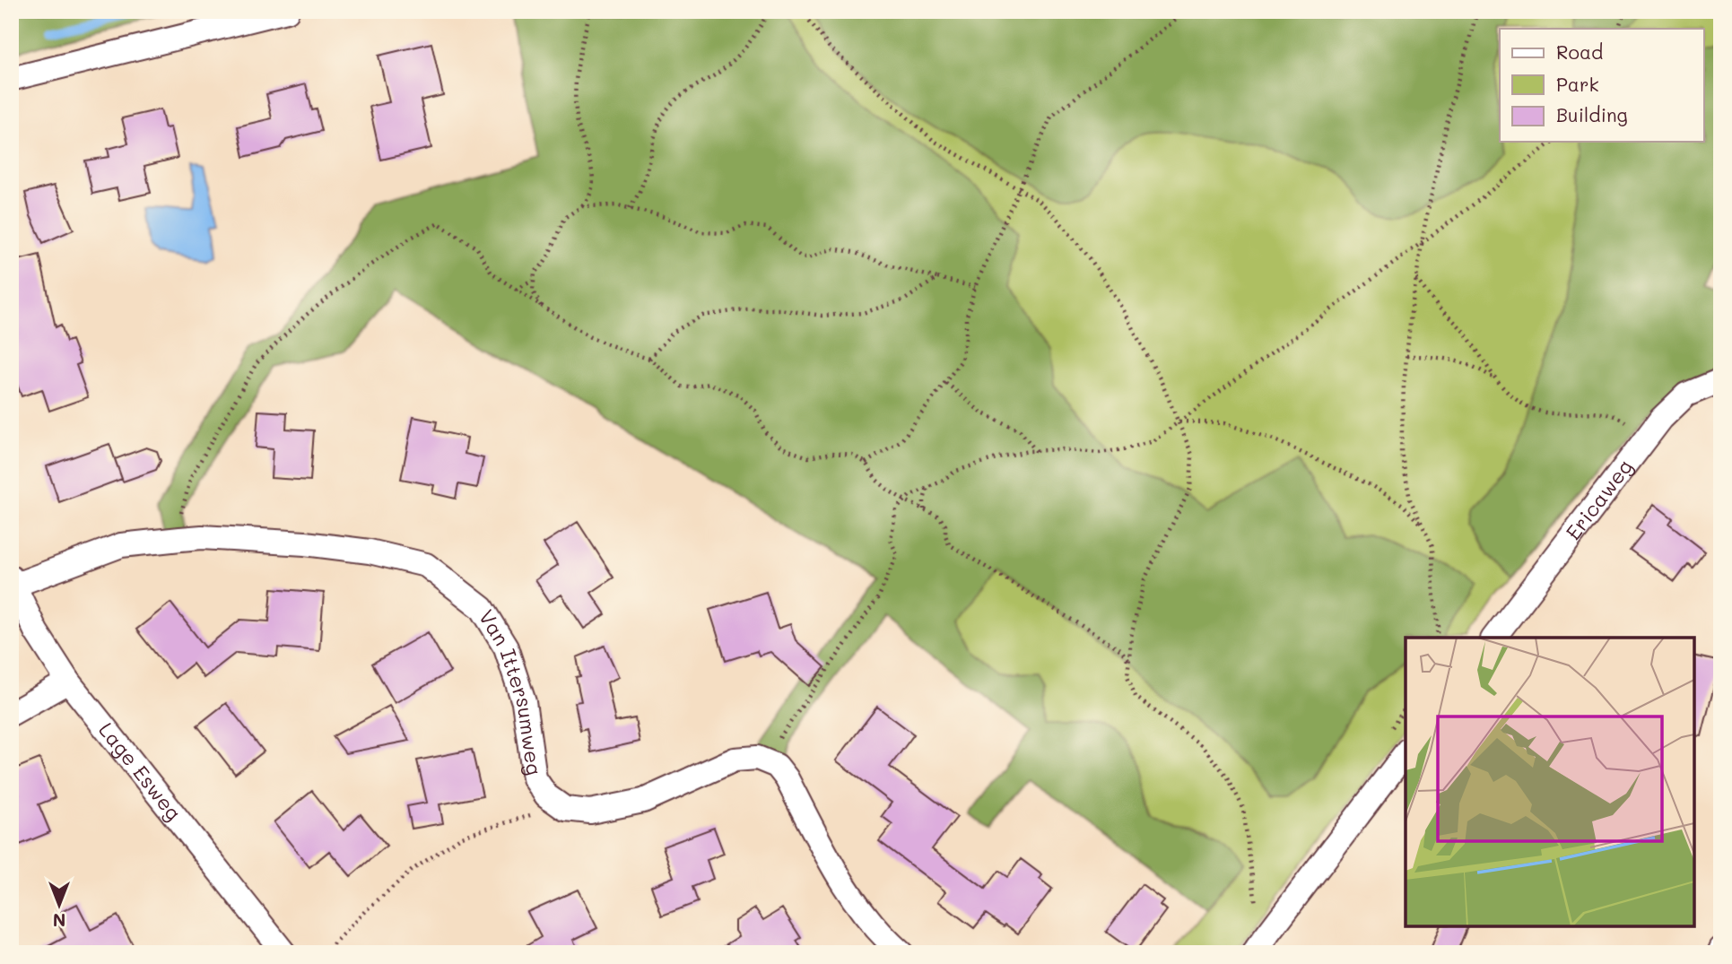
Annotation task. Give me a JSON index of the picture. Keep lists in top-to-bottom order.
{
  "streets": {
    "street": ["Ericaweg", "Van Ittersumweg", "Lage Esweg"]
  },
  "crossings": [
    ["Van Ittersumweg", "Lage Esweg"]
  ],
  "legend": ["Road", "Park", "Building"],
  "north": "bottom"
}
